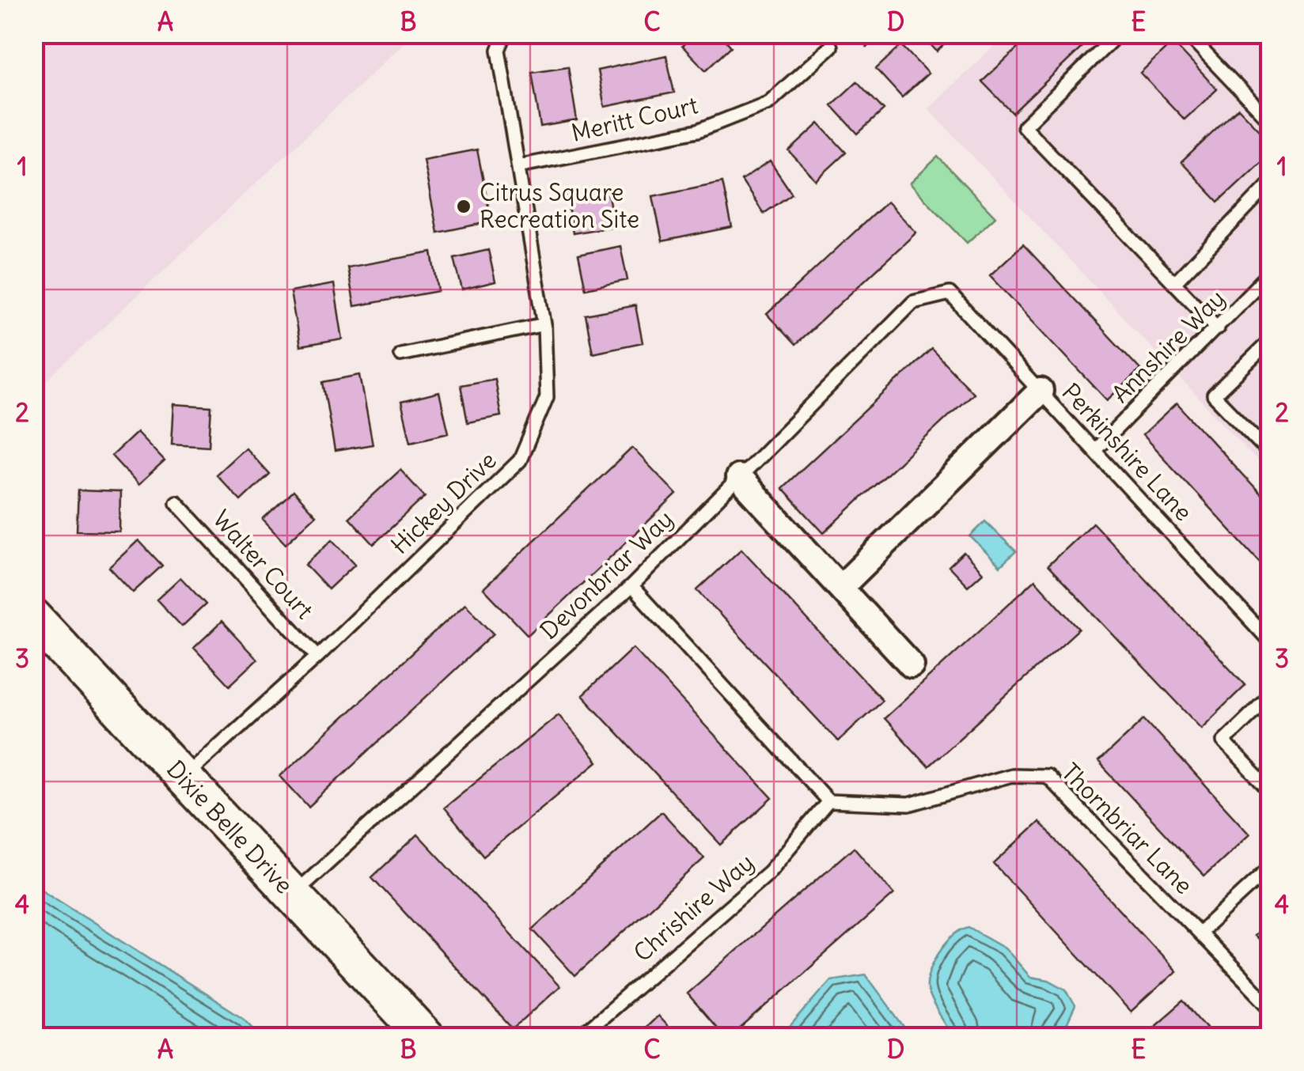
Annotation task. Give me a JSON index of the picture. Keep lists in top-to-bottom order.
{
  "streets": {
    "street": ["Dixie Belle Drive"],
    "lane": [
      "Meritt Court",
      "Annshire Way",
      "Perkinshire Lane",
      "Hickey Drive",
      "Walter Court",
      "Devonbriar Way",
      "Thornbriar Lane",
      "Chrishire Way"
    ]
  },
  "crossings": [
    ["Meritt Court", "Hickey Drive"],
    ["Annshire Way", "Perkinshire Lane"],
    ["Perkinshire Lane", "Devonbriar Way"],
    ["Hickey Drive", "Walter Court"],
    ["Hickey Drive", "Dixie Belle Drive"],
    ["Devonbriar Way", "Dixie Belle Drive"],
    ["Thornbriar Lane", "Chrishire Way"]
  ],
  "places": ["Citrus Square Recreation Site"],
  "grid": {
    "columns": [
      "A",
      "B",
      "C",
      "D",
      "E"
    ],
    "rows": [
      "1",
      "2",
      "3",
      "4"
    ]
  }
}
